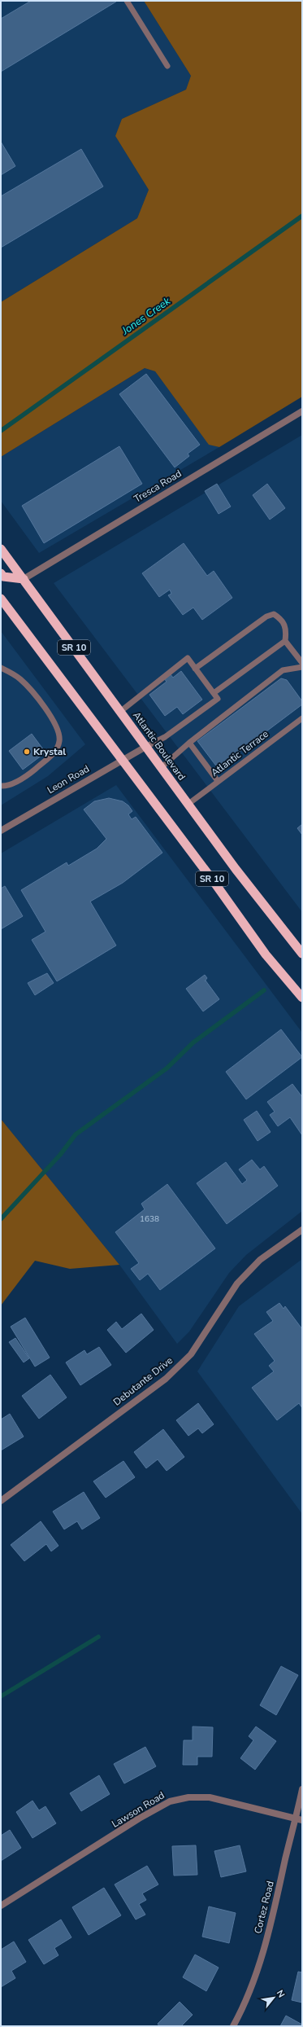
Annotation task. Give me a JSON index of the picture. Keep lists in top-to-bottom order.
{
  "streets": {
    "highway": ["SR 10", "Atlantic Boulevard"],
    "street": [
      "Tresca Road",
      "Leon Road",
      "Debutante Drive",
      "Lawson Road",
      "Cortez Road"
    ],
    "lane": ["Atlantic Terrace"]
  },
  "crossings": [
    ["Tresca Road", "Atlantic Boulevard"],
    ["SR 10", "Leon Road"],
    ["Atlantic Boulevard", "Atlantic Terrace"],
    ["Atlantic Boulevard", "Leon Road"],
    ["Lawson Road", "Cortez Road"]
  ],
  "water": ["Jones Creek"],
  "places": ["Krystal"],
  "house_numbers": ["1638"],
  "north": "top right"
}
